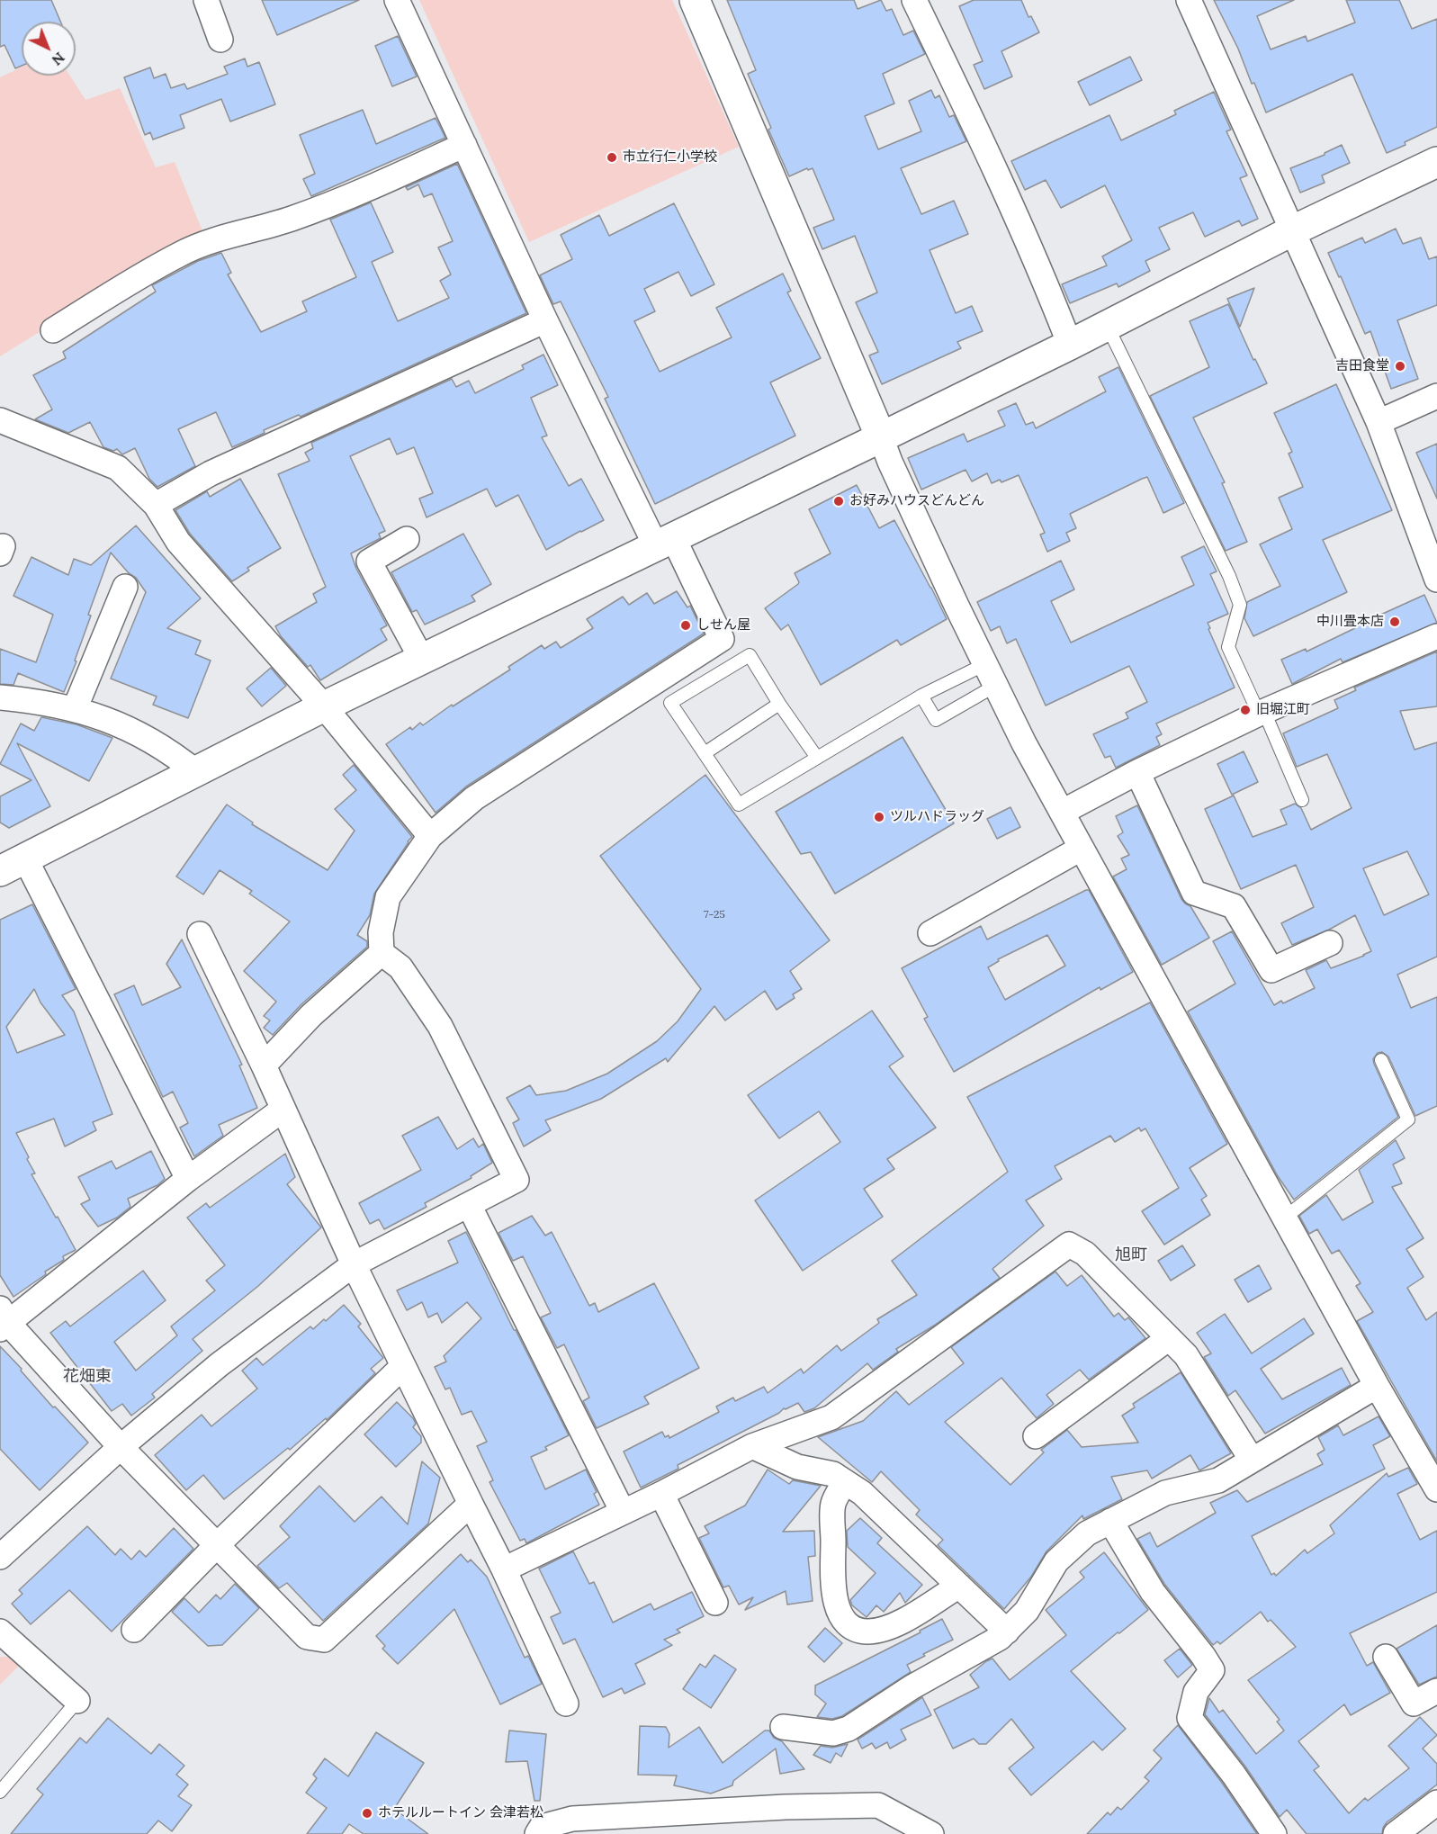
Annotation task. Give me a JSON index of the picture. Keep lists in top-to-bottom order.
{
  "districts": ["旭町", "花畑東"],
  "places": [
    "市立行仁小学校",
    "吉田食堂",
    "お好みハウスどんどん",
    "中川畳本店",
    "しせん屋",
    "旧堀江町",
    "ツルハドラッグ",
    "ホテルルートイン 会津若松"
  ],
  "house_numbers": ["7-25"],
  "north": "bottom right"
}
